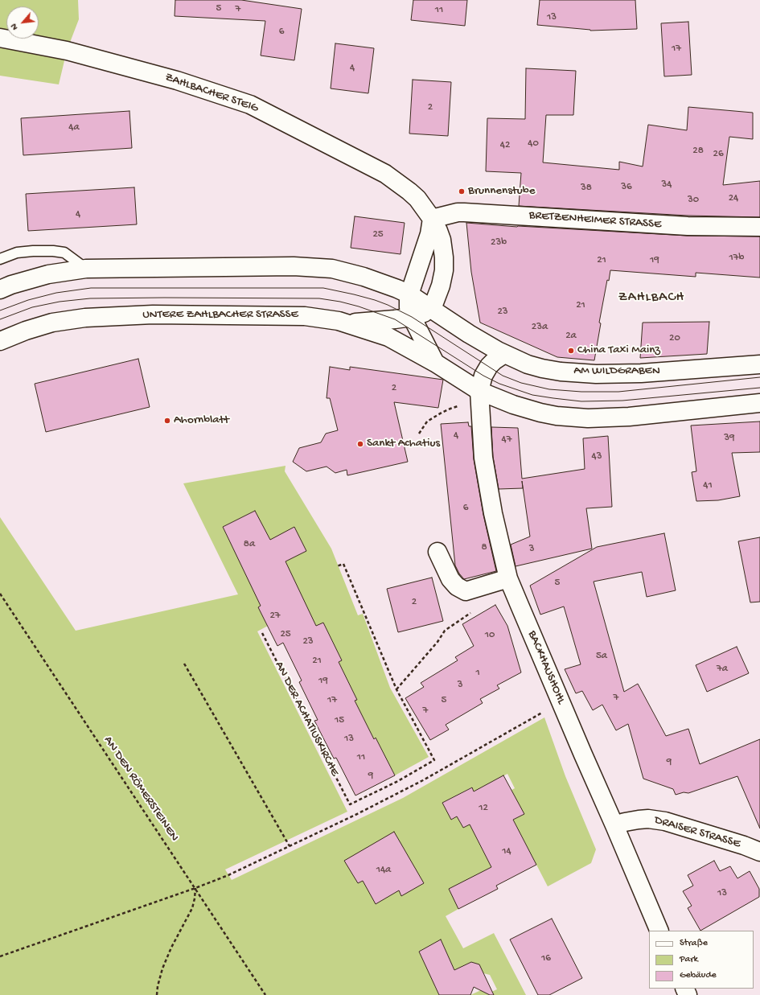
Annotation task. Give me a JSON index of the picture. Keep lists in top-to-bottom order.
{
  "streets": {
    "street": [
      "ZAHLBACHER STEIG",
      "BRETZENHEIMER STRASSE",
      "UNTERE ZAHLBACHER STRASSE",
      "AM WILDGRABEN",
      "BACKHAUSHOHL",
      "DRAISER STRASSE"
    ],
    "path": ["AN DER ACHATIUSKIRCHE", "AN DEN RÖMERSTEINEN"]
  },
  "crossings": [
    ["ZAHLBACHER STEIG", "BRETZENHEIMER STRASSE"],
    ["ZAHLBACHER STEIG", "AM WILDGRABEN"],
    ["AM WILDGRABEN", "BACKHAUSHOHL"],
    ["BACKHAUSHOHL", "DRAISER STRASSE"]
  ],
  "districts": ["ZAHLBACH"],
  "places": [
    "Brunnenstube",
    "China Taxi Mainz",
    "Ahornblatt",
    "Sankt Achatius"
  ],
  "house_numbers": [
    "5",
    "7",
    "11",
    "13",
    "6",
    "17",
    "4",
    "2",
    "4a",
    "40",
    "42",
    "28",
    "26",
    "34",
    "36",
    "38",
    "24",
    "30",
    "4",
    "25",
    "23b",
    "17b",
    "21",
    "19",
    "21",
    "23",
    "23a",
    "2a",
    "20",
    "2",
    "4",
    "39",
    "47",
    "43",
    "41",
    "6",
    "8a",
    "8",
    "3",
    "5",
    "2",
    "27",
    "25",
    "10",
    "23",
    "5a",
    "21",
    "7a",
    "1",
    "19",
    "3",
    "7",
    "17",
    "5",
    "7",
    "15",
    "13",
    "11",
    "9",
    "9",
    "12",
    "14",
    "14a",
    "13",
    "16"
  ],
  "legend": ["Straße", "Park", "Gebäude"],
  "north": "bottom left"
}
